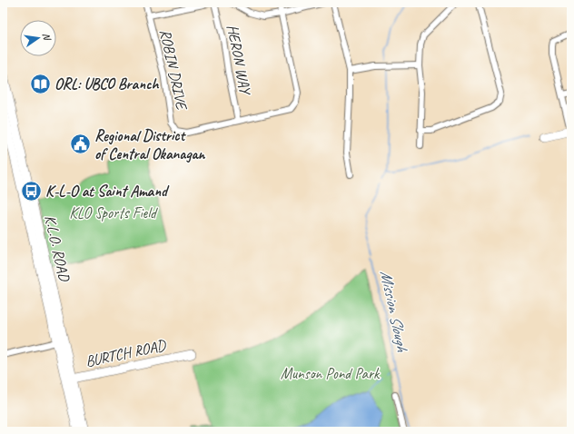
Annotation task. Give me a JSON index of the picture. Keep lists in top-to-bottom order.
{
  "streets": {
    "main road": ["K.L.O. ROAD", "BURTCH ROAD"],
    "street": ["HERON WAY", "ROBIN DRIVE"]
  },
  "crossings": [
    ["HERON WAY", "ROBIN DRIVE"],
    ["K.L.O. ROAD", "BURTCH ROAD"]
  ],
  "water": ["Mission Slough"],
  "parks": ["KLO Sports Field", "Munson Pond Park"],
  "places": {
    "library": ["ORL: UBCO Branch"],
    "public building": ["Regional District of Central Okanagan"],
    "bus stop": ["K-L-O at Saint Amand"]
  },
  "north": "right"
}
